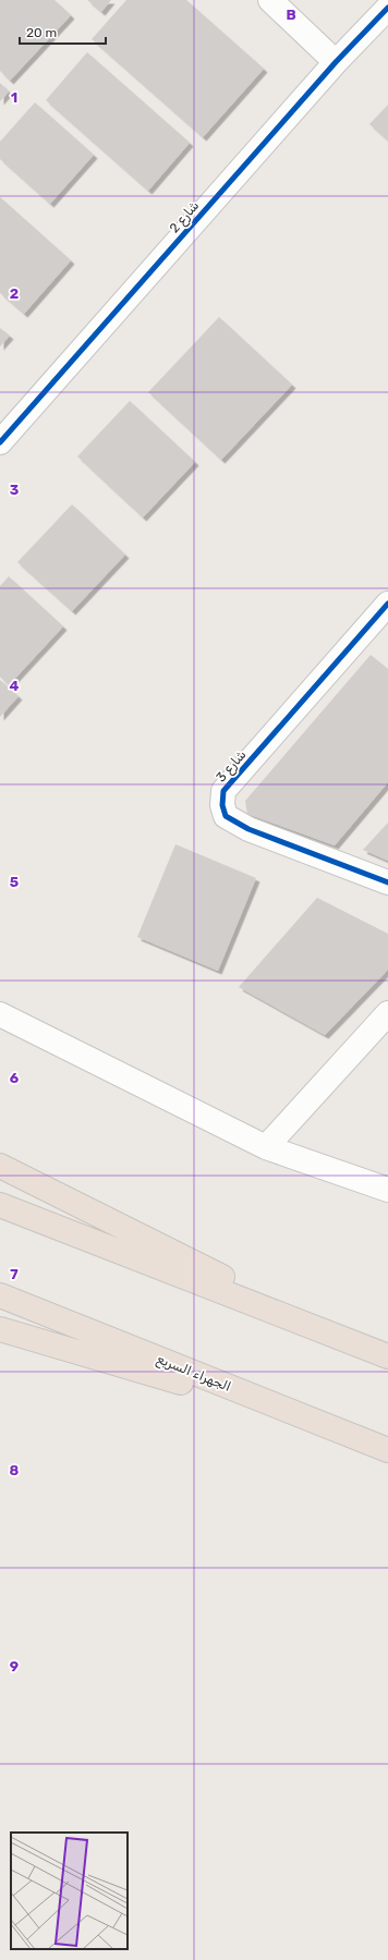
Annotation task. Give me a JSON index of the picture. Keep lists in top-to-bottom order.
{
  "streets": {
    "highway": ["الجهراء السريع"],
    "street": ["شارع 2", "شارع 3"]
  },
  "scale_bar": "20 m",
  "grid": {
    "columns": ["B"],
    "rows": [
      "1",
      "2",
      "3",
      "4",
      "5",
      "6",
      "7",
      "8",
      "9"
    ]
  }
}
